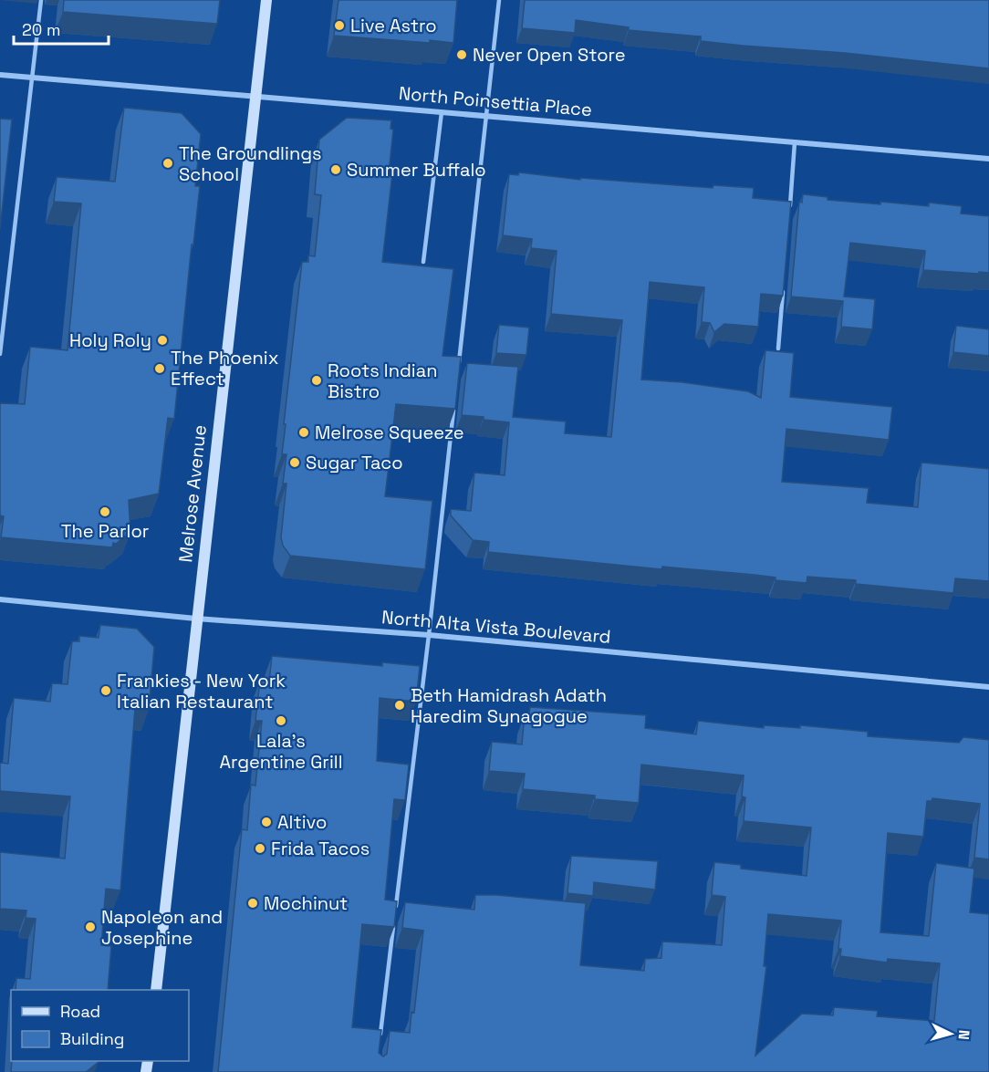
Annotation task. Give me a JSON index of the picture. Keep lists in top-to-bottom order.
{
  "streets": {
    "main road": ["Melrose Avenue"],
    "street": ["North Poinsettia Place", "North Alta Vista Boulevard"]
  },
  "crossings": [
    ["North Poinsettia Place", "Melrose Avenue"],
    ["Melrose Avenue", "North Alta Vista Boulevard"]
  ],
  "places": [
    "Live Astro",
    "Never Open Store",
    "The Groundlings School",
    "Summer Buffalo",
    "Holy Roly",
    "The Phoenix Effect",
    "Roots Indian Bistro",
    "Melrose Squeeze",
    "Sugar Taco",
    "The Parlor",
    "Frankies - New York Italian Restaurant",
    "Beth Hamidrash Adath Haredim Synagogue",
    "Lala's Argentine Grill",
    "Altivo",
    "Frida Tacos",
    "Mochinut",
    "Napoleon and Josephine"
  ],
  "legend": ["Road", "Building"],
  "scale_bar": "20 m",
  "north": "right"
}
